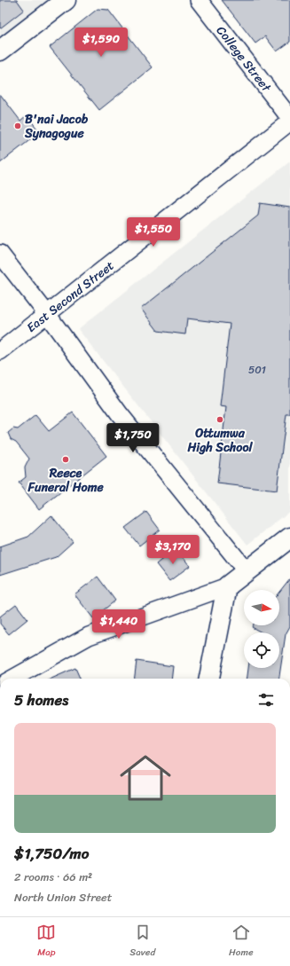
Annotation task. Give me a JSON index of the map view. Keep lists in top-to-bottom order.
{
  "streets": {
    "street": ["College Street", "East Second Street"]
  },
  "places": ["B'nai Jacob Synagogue", "Ottumwa High School", "Reece Funeral Home"],
  "house_numbers": ["501"],
  "north": "right",
  "page": {
    "price": [
      "$1,590",
      "$1,550",
      "$1,750",
      "$3,170",
      "$1,440"
    ],
    "heading": "5 homes",
    "list": [
      {
        "name": "$1,750/mo",
        "note": "2 rooms · 66 m² · North Union Street"
      }
    ],
    "tabs": ["Map", "Saved", "Home"]
  }
}
